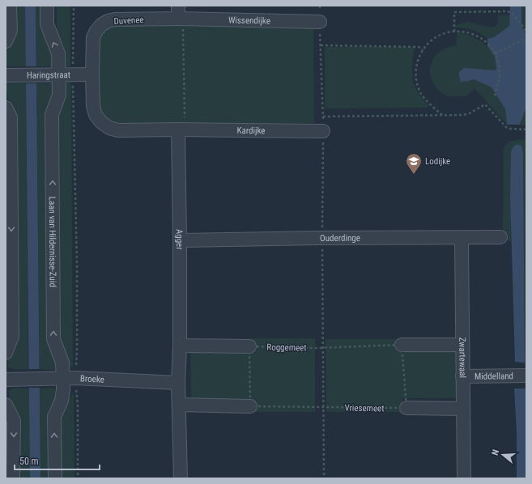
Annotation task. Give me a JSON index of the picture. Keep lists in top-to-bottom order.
{
  "streets": {
    "street": [
      "Duvenee",
      "Wissendijke",
      "Haringstraat",
      "Kardijke",
      "Ouderdinge",
      "Agger",
      "Laan van Hildernisse-Zuid",
      "Zwartewaal",
      "Middelland",
      "Broeke"
    ],
    "path": ["Roggemeet", "Vriesemeet"]
  },
  "crossings": [
    ["Duvenee", "Wissendijke"],
    ["Duvenee", "Haringstraat"],
    ["Haringstraat", "Laan van Hildernisse-Zuid"],
    ["Kardijke", "Agger"],
    ["Ouderdinge", "Agger"],
    ["Ouderdinge", "Zwartewaal"],
    ["Agger", "Broeke"],
    ["Laan van Hildernisse-Zuid", "Broeke"],
    ["Zwartewaal", "Middelland"]
  ],
  "places": {
    "school or university": ["Lodijke"]
  },
  "scale_bar": "50 m",
  "north": "left"
}
